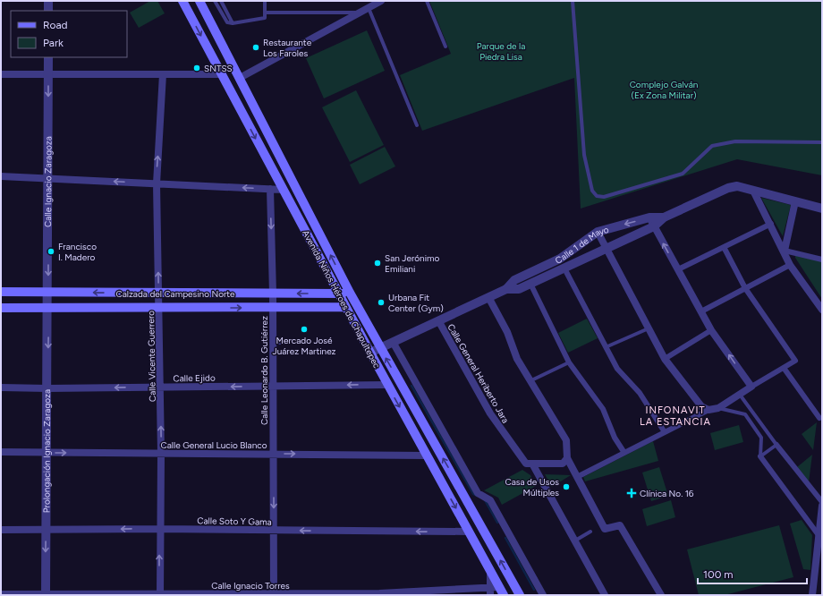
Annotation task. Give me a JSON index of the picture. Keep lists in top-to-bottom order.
{
  "streets": {
    "main road": ["Calzada del Campesino Norte", "Avenida Niños Héroes de Chapultepec"],
    "street": [
      "Calle Ignacio Zaragoza",
      "Calle 1 de Mayo",
      "Calle Vicente Guerrero",
      "Calle Leonardo B. Gutiérrez",
      "Calle General Heriberto Jara",
      "Calle Ejido",
      "Calle General Lucio Blanco",
      "Prolongación Ignacio Zaragoza",
      "Calle Soto Y Gama",
      "Calle Ignacio Torres"
    ]
  },
  "crossings": [
    ["Calle Ignacio Zaragoza", "Calzada del Campesino Norte"],
    ["Calle Ignacio Zaragoza", "Prolongación Ignacio Zaragoza"],
    ["Calle 1 de Mayo", "Avenida Niños Héroes de Chapultepec"],
    ["Calle 1 de Mayo", "Calle General Heriberto Jara"],
    ["Calzada del Campesino Norte", "Avenida Niños Héroes de Chapultepec"],
    ["Calzada del Campesino Norte", "Calle Vicente Guerrero"],
    ["Calzada del Campesino Norte", "Calle Leonardo B. Gutiérrez"],
    ["Calzada del Campesino Norte", "Prolongación Ignacio Zaragoza"],
    ["Avenida Niños Héroes de Chapultepec", "Calle Ejido"],
    ["Avenida Niños Héroes de Chapultepec", "Calle General Lucio Blanco"],
    ["Avenida Niños Héroes de Chapultepec", "Calle Soto Y Gama"],
    ["Avenida Niños Héroes de Chapultepec", "Calle Ignacio Torres"],
    ["Calle Vicente Guerrero", "Calle Ejido"],
    ["Calle Vicente Guerrero", "Calle General Lucio Blanco"],
    ["Calle Vicente Guerrero", "Calle Soto Y Gama"],
    ["Calle Vicente Guerrero", "Calle Ignacio Torres"],
    ["Calle Leonardo B. Gutiérrez", "Calle Ejido"],
    ["Calle Leonardo B. Gutiérrez", "Calle General Lucio Blanco"],
    ["Calle Leonardo B. Gutiérrez", "Calle Soto Y Gama"],
    ["Calle Leonardo B. Gutiérrez", "Calle Ignacio Torres"],
    ["Calle Ejido", "Prolongación Ignacio Zaragoza"],
    ["Calle General Lucio Blanco", "Prolongación Ignacio Zaragoza"],
    ["Prolongación Ignacio Zaragoza", "Calle Soto Y Gama"],
    ["Prolongación Ignacio Zaragoza", "Calle Ignacio Torres"]
  ],
  "one_way": [
    "Calle Ignacio Zaragoza",
    "Calle Vicente Guerrero",
    "Calle Leonardo B. Gutiérrez",
    "Calle Ejido",
    "Calle General Lucio Blanco",
    "Prolongación Ignacio Zaragoza",
    "Calle Soto Y Gama"
  ],
  "districts": ["INFONAVIT LA ESTANCIA"],
  "parks": ["Parque de la Piedra Lisa", "Complejo Galván (Ex Zona Militar)"],
  "places": {
    "other": [
      "Restaurante Los Faroles",
      "SNTSS",
      "Francisco I. Madero",
      "San Jerónimo Emiliani",
      "Urbana Fit Center (Gym)",
      "Mercado José Juárez Martinez",
      "Casa de Usos Múltiples"
    ],
    "health": ["Clínica No. 16"]
  },
  "legend": ["Road", "Park"],
  "scale_bar": "100 m"
}
